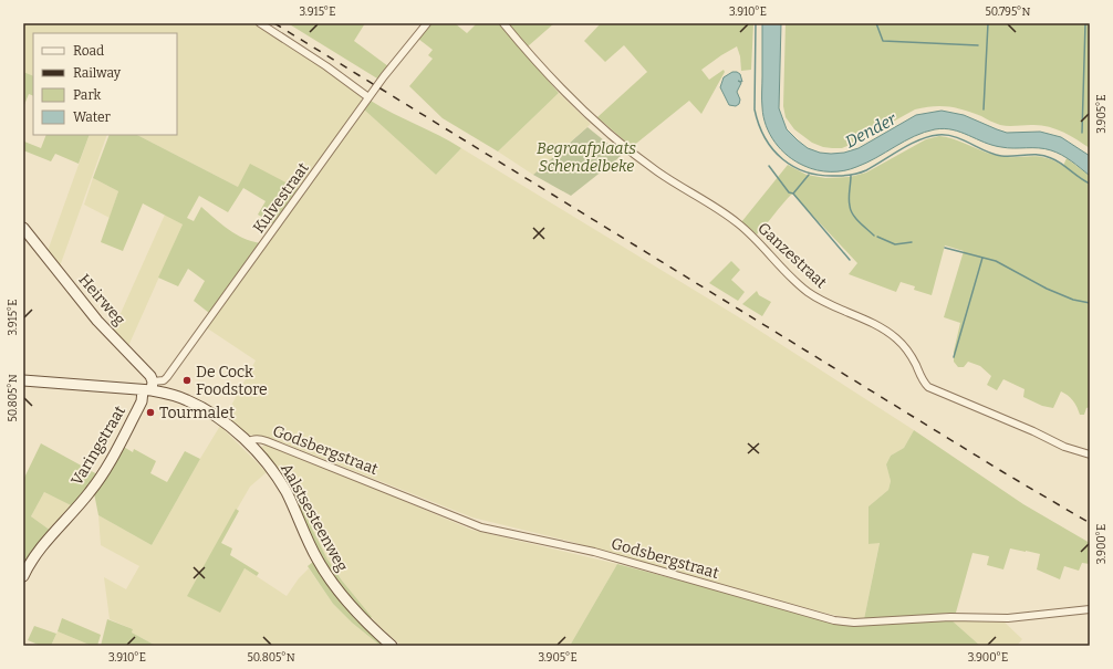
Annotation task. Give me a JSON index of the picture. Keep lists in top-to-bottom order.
{
  "streets": {
    "main road": ["Heirweg", "Varingstraat", "Aalstsesteenweg"],
    "street": ["Kulvestraat", "Ganzestraat", "Godsbergstraat"]
  },
  "crossings": [
    ["Kulvestraat", "Heirweg"],
    ["Kulvestraat", "Varingstraat"],
    ["Kulvestraat", "Aalstsesteenweg"],
    ["Heirweg", "Varingstraat"],
    ["Heirweg", "Aalstsesteenweg"],
    ["Varingstraat", "Aalstsesteenweg"],
    ["Godsbergstraat", "Aalstsesteenweg"]
  ],
  "water": ["Dender"],
  "parks": ["Begraafplaats Schendelbeke"],
  "places": ["De Cock Foodstore", "Tourmalet"],
  "legend": [
    "Road",
    "Railway",
    "Park",
    "Water"
  ],
  "coordinates": [
    "3.915°E",
    "3.910°E",
    "50.795°N",
    "3.905°E",
    "50.805°N",
    "3.900°E"
  ]
}
